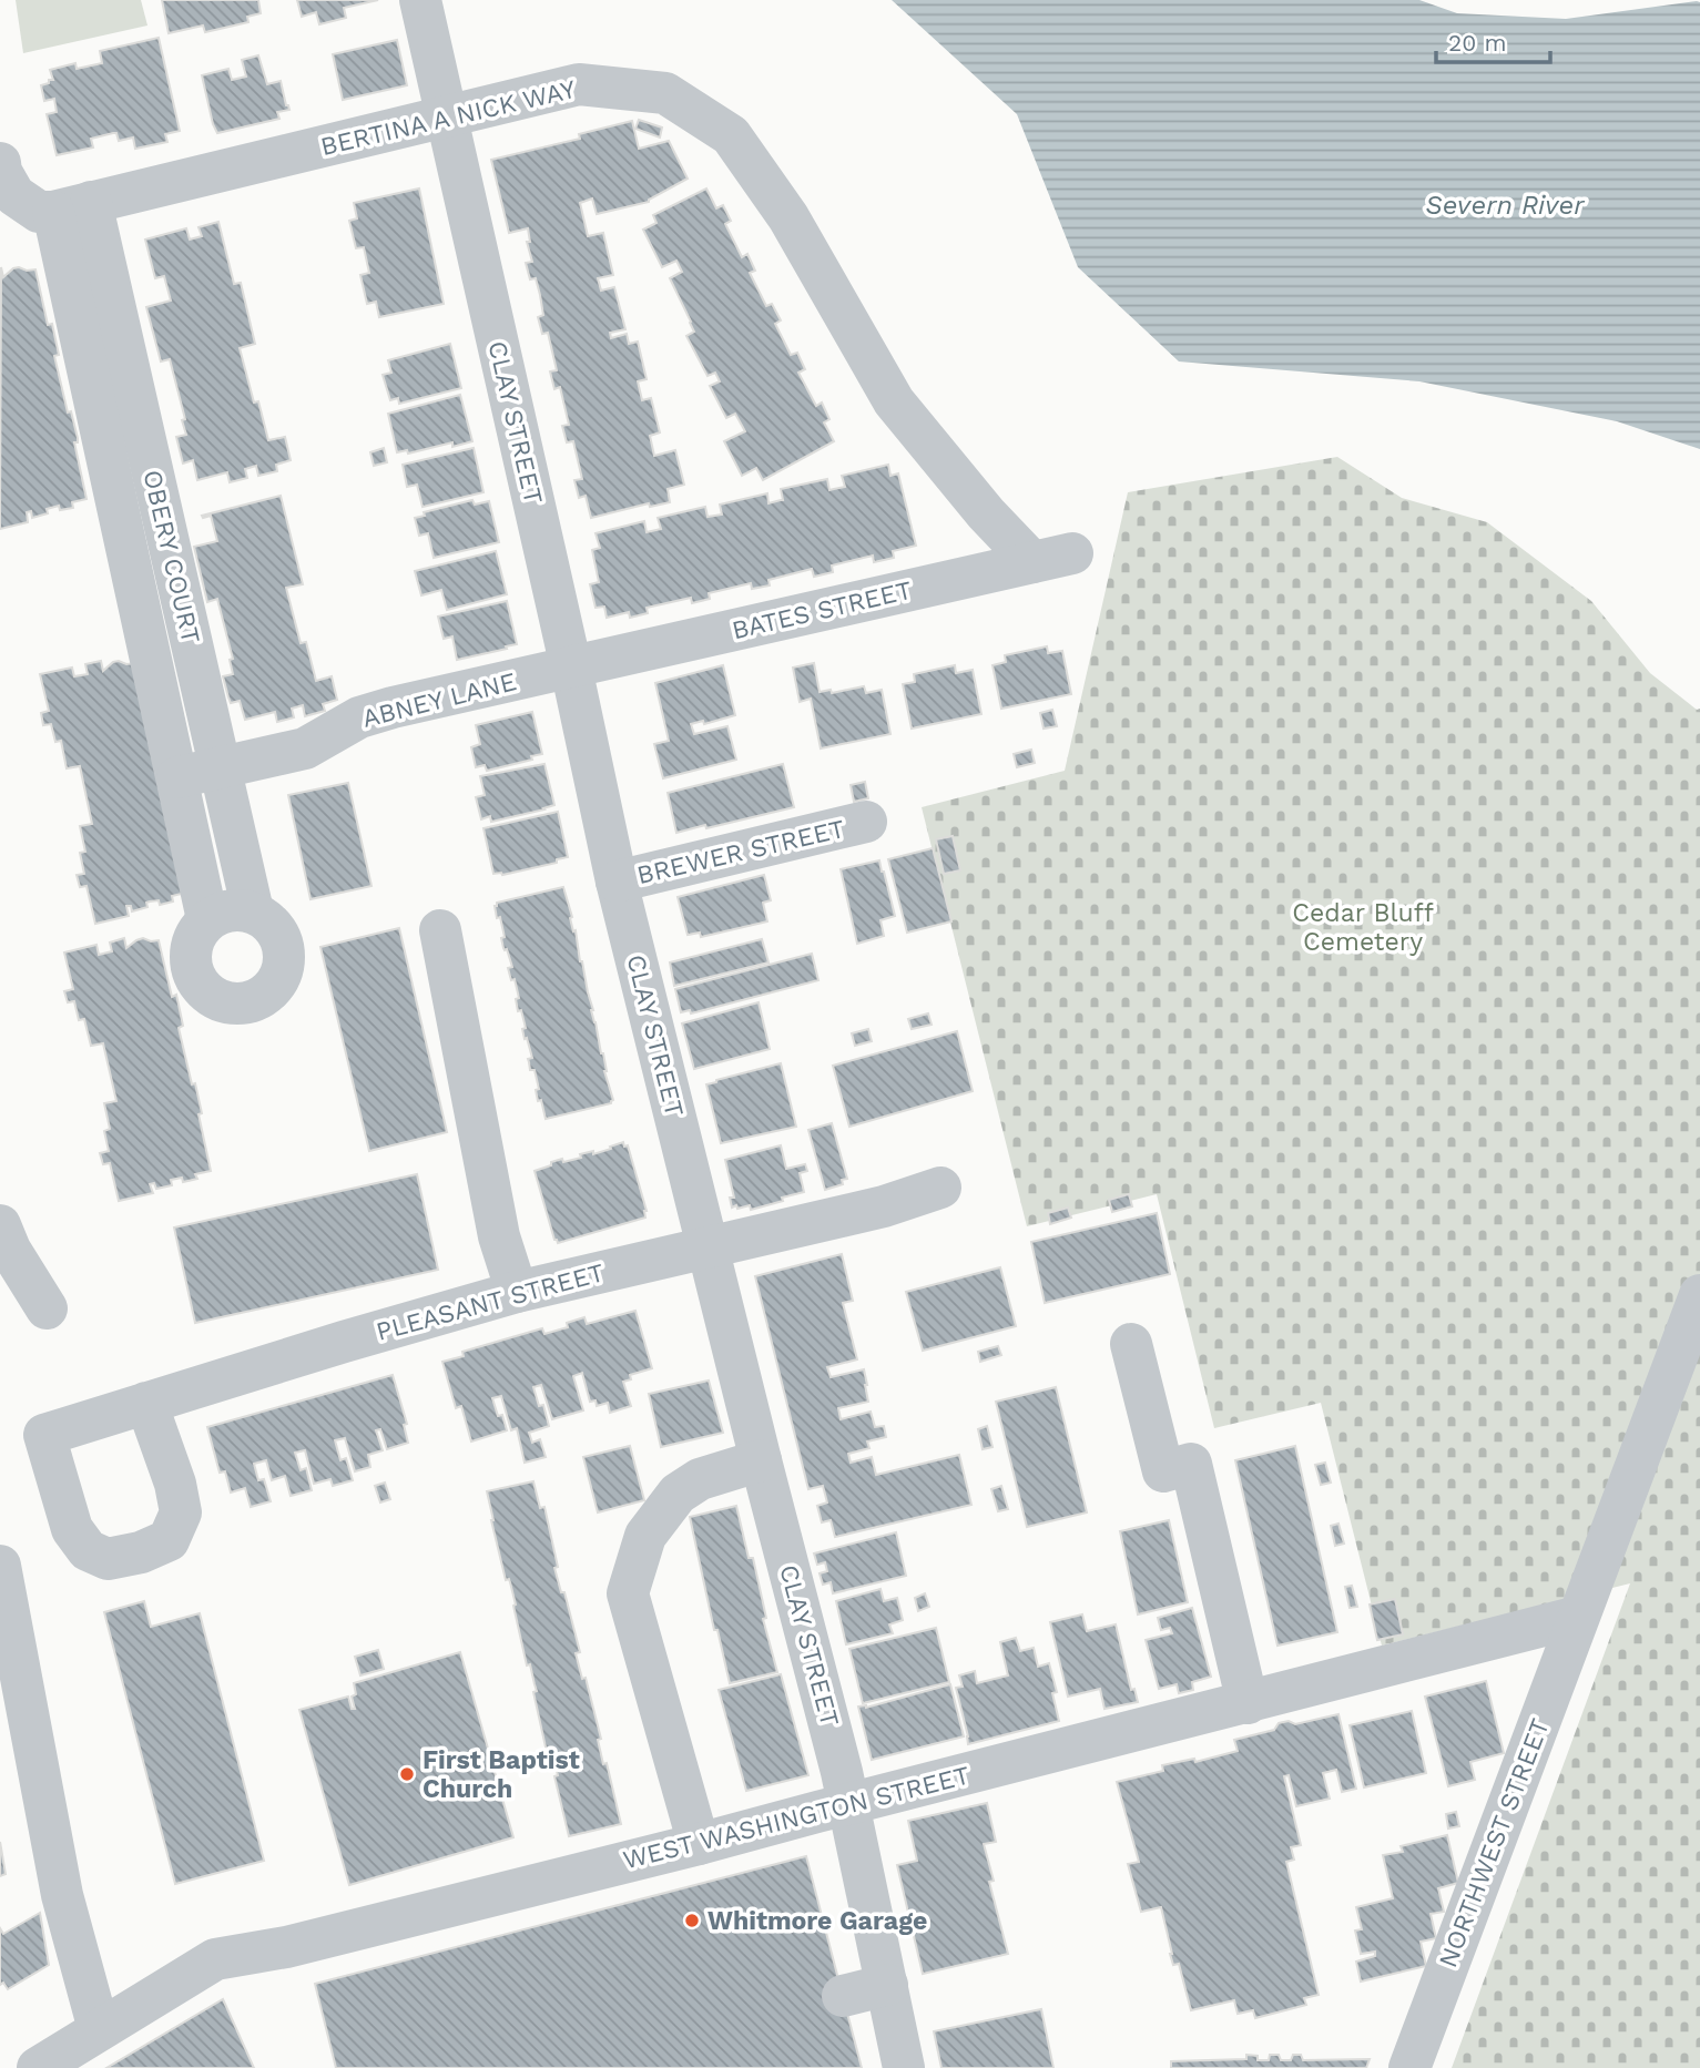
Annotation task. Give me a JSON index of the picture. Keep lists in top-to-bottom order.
{
  "streets": {
    "street": [
      "BERTINA A NICK WAY",
      "CLAY STREET",
      "OBERY COURT",
      "BATES STREET",
      "ABNEY LANE",
      "BREWER STREET",
      "PLEASANT STREET",
      "WEST WASHINGTON STREET",
      "NORTHWEST STREET"
    ]
  },
  "crossings": [
    ["BERTINA A NICK WAY", "CLAY STREET"],
    ["BERTINA A NICK WAY", "OBERY COURT"],
    ["BERTINA A NICK WAY", "BATES STREET"],
    ["CLAY STREET", "BATES STREET"],
    ["CLAY STREET", "ABNEY LANE"],
    ["CLAY STREET", "BREWER STREET"],
    ["CLAY STREET", "PLEASANT STREET"],
    ["CLAY STREET", "WEST WASHINGTON STREET"],
    ["OBERY COURT", "ABNEY LANE"],
    ["BATES STREET", "ABNEY LANE"],
    ["WEST WASHINGTON STREET", "NORTHWEST STREET"]
  ],
  "water": ["Severn River"],
  "parks": ["Cedar Bluff Cemetery"],
  "places": ["First Baptist Church", "Whitmore Garage"],
  "scale_bar": "20 m"
}
